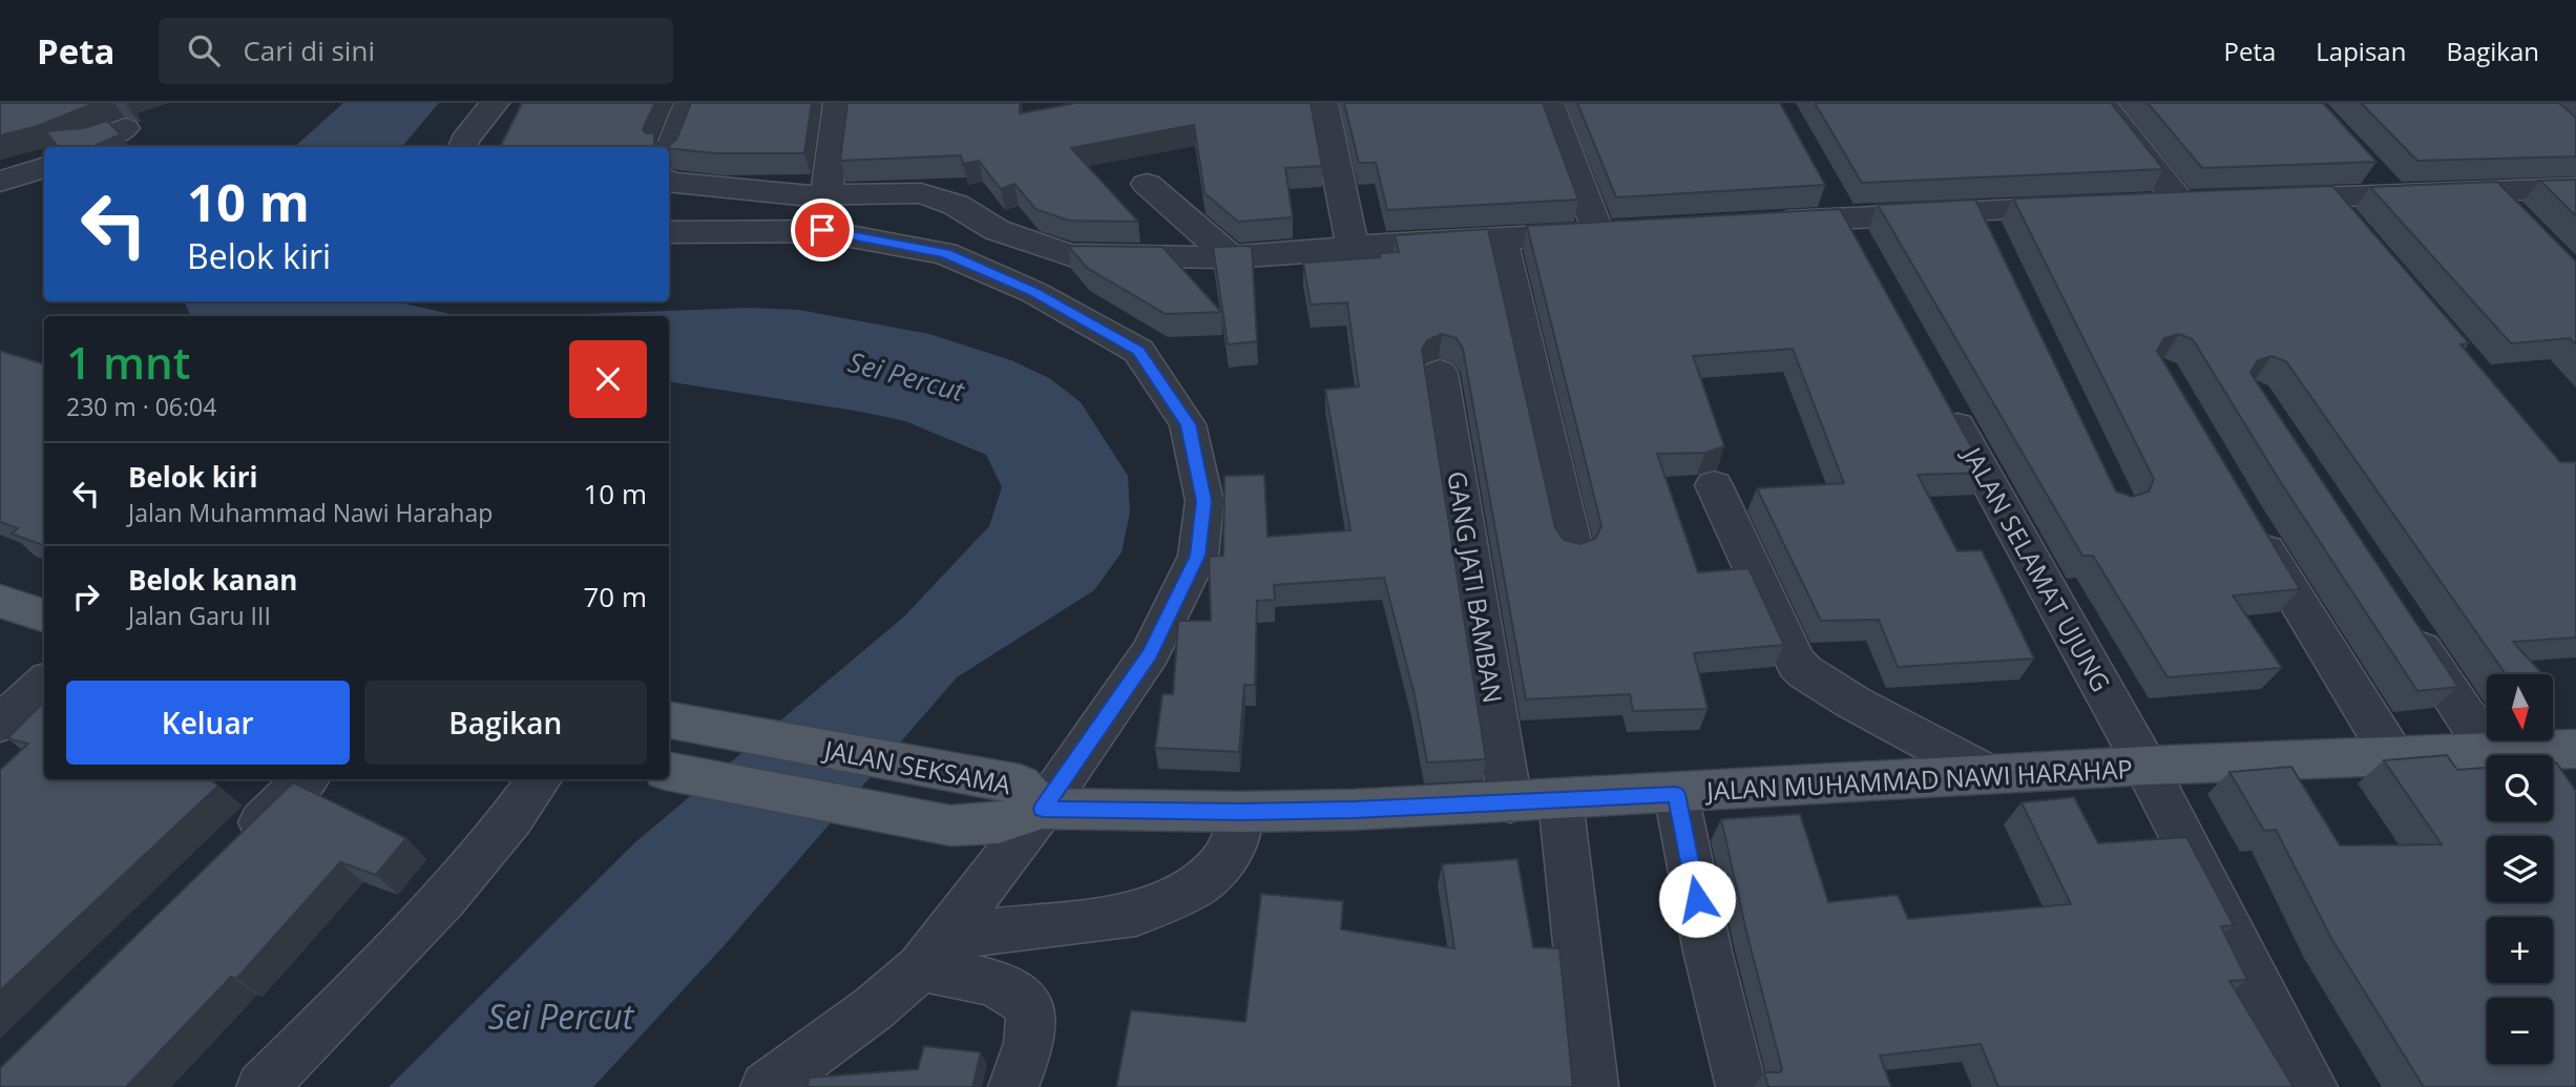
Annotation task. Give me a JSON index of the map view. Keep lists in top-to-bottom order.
{
  "streets": {
    "main road": ["JALAN SEKSAMA", "JALAN MUHAMMAD NAWI HARAHAP"],
    "street": ["JALAN SELAMAT UJUNG", "GANG JATI BAMBAN"]
  },
  "crossings": [
    ["JALAN SELAMAT UJUNG", "JALAN MUHAMMAD NAWI HARAHAP"],
    ["GANG JATI BAMBAN", "JALAN MUHAMMAD NAWI HARAHAP"],
    ["JALAN SEKSAMA", "JALAN MUHAMMAD NAWI HARAHAP"]
  ],
  "water": ["Sei Percut"],
  "north": "bottom",
  "page": {
    "header": "Peta",
    "search": "Cari di sini",
    "nav": ["Peta", "Lapisan", "Bagikan"],
    "turn": ["10 m", "Belok kiri"],
    "heading": ["1 mnt", "230 m · 06:04"],
    "list": [
      {
        "name": "Belok kiri",
        "note": "Jalan Muhammad Nawi Harahap",
        "value": "10 m"
      },
      {
        "name": "Belok kanan",
        "note": "Jalan Garu III",
        "value": "70 m"
      }
    ],
    "buttons": ["Keluar", "Bagikan"],
    "map_buttons": ["+", "−"]
  }
}
